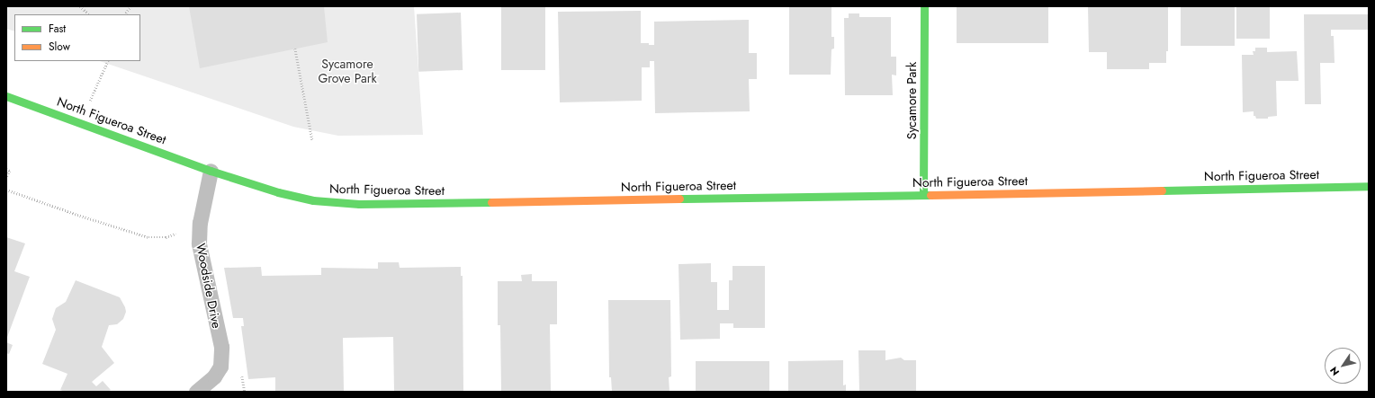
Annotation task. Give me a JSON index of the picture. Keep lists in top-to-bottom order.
{
  "streets": {
    "main road": ["Sycamore Park", "North Figueroa Street"],
    "lane": ["Woodside Drive"]
  },
  "crossings": [
    ["Sycamore Park", "North Figueroa Street"],
    ["North Figueroa Street", "Woodside Drive"]
  ],
  "parks": ["Sycamore Grove Park"],
  "legend": ["Fast", "Slow"],
  "north": "bottom left"
}
